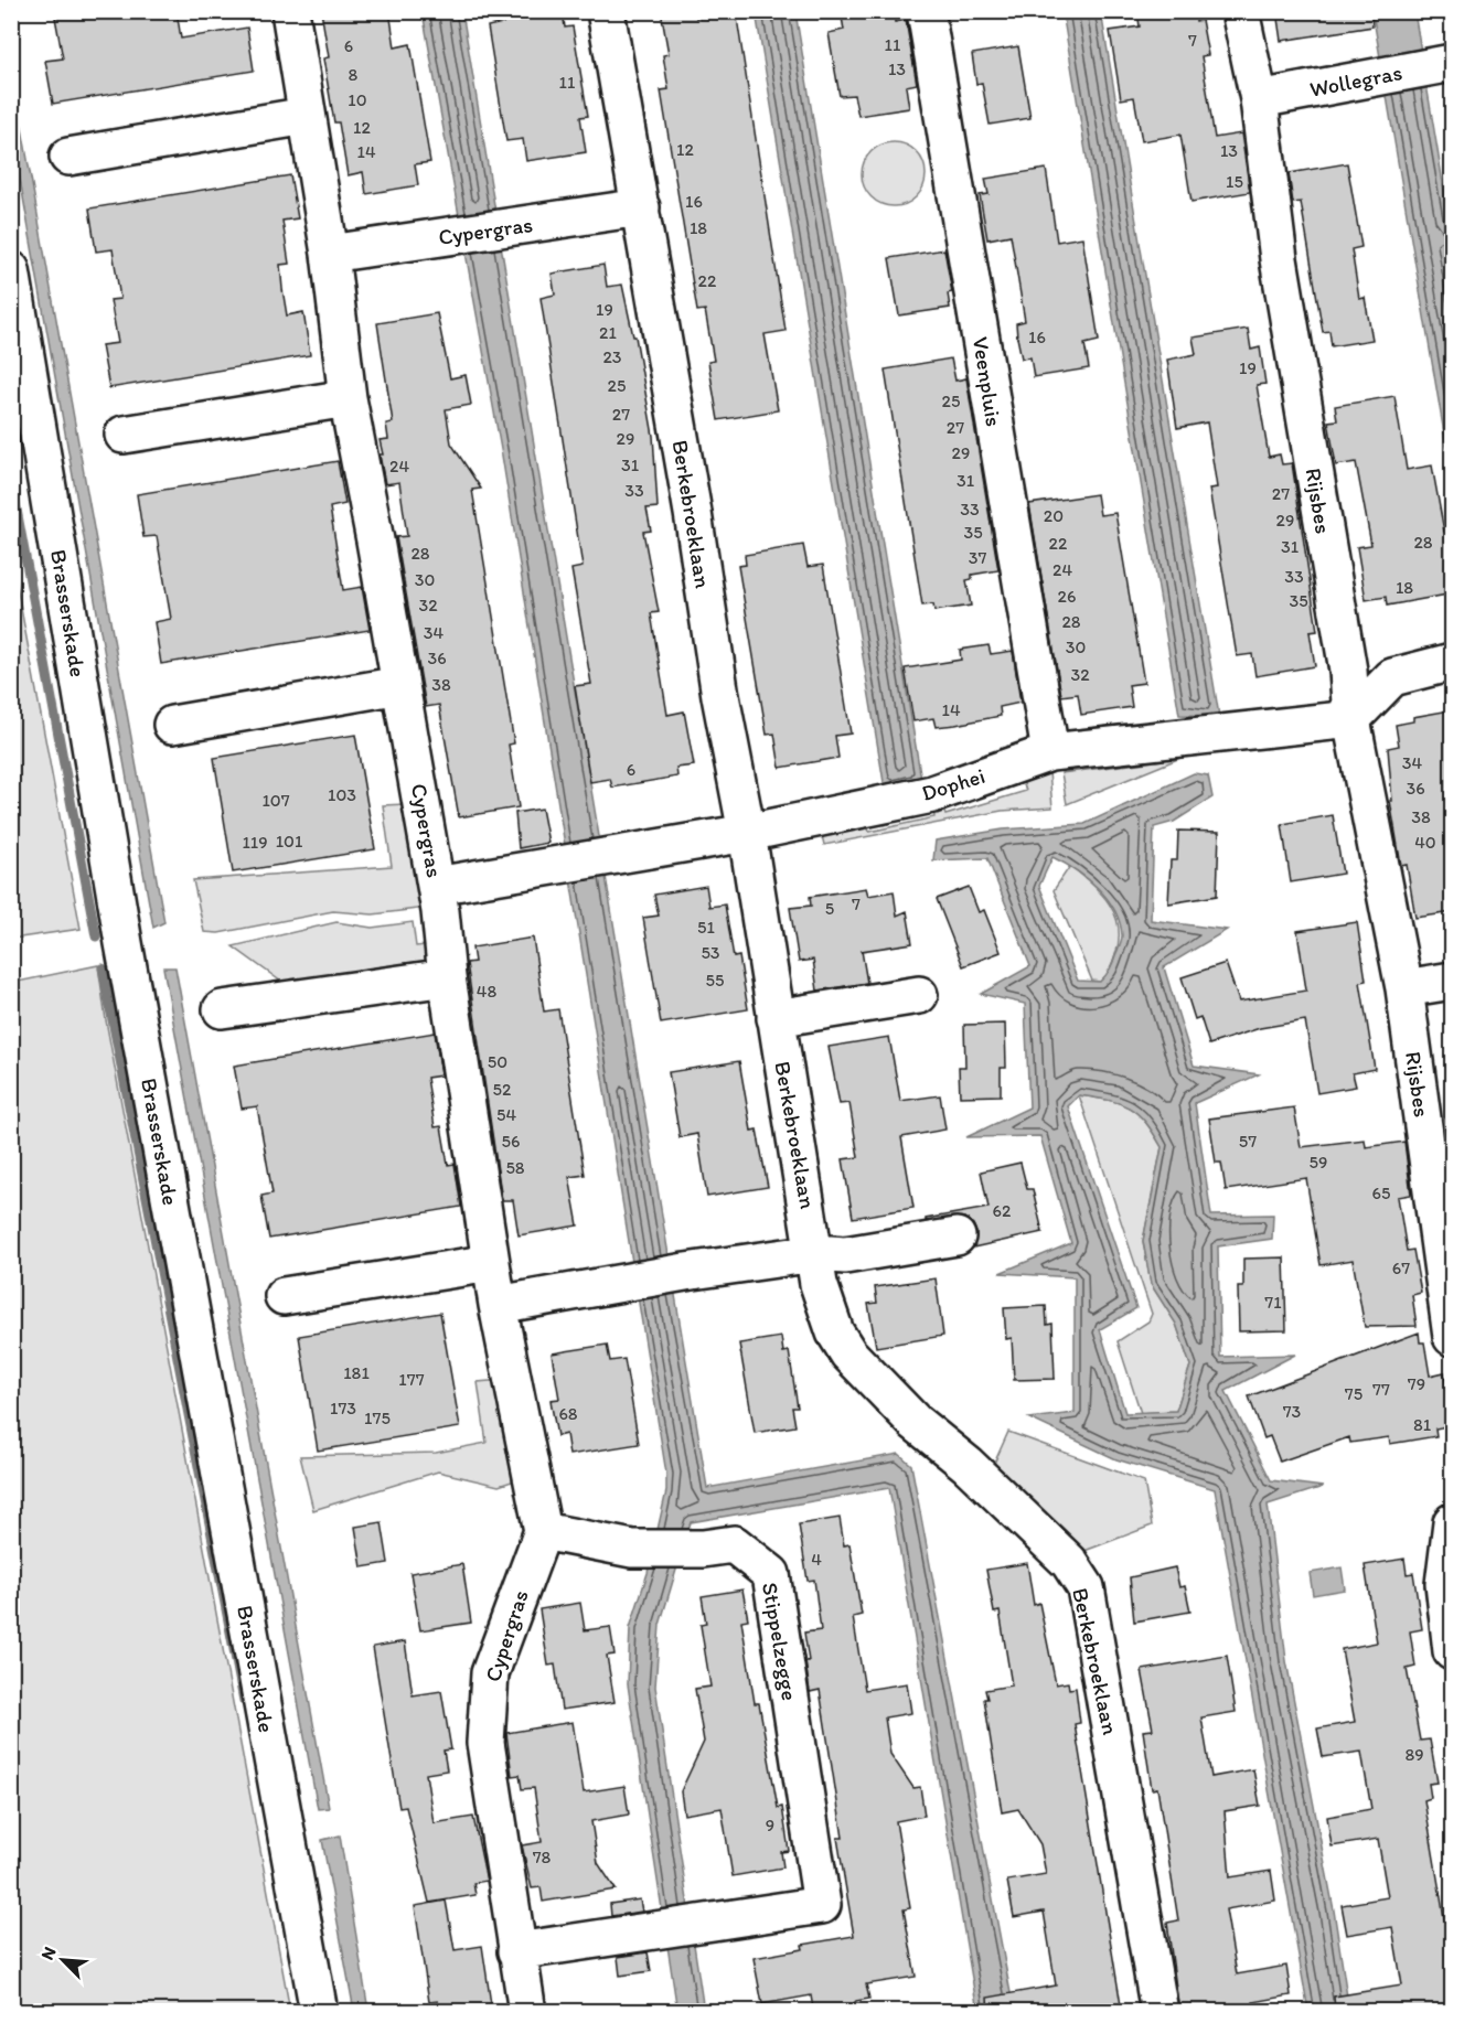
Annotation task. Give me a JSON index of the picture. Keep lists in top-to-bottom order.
{
  "streets": {
    "street": [
      "Wollegras",
      "Cypergras",
      "Veenpluis",
      "Rijsbes",
      "Berkebroeklaan",
      "Brasserskade",
      "Dophei",
      "Stippelzegge"
    ]
  },
  "crossings": [
    ["Wollegras", "Rijsbes"],
    ["Cypergras", "Berkebroeklaan"],
    ["Cypergras", "Dophei"],
    ["Cypergras", "Stippelzegge"],
    ["Veenpluis", "Dophei"],
    ["Rijsbes", "Dophei"],
    ["Berkebroeklaan", "Dophei"]
  ],
  "house_numbers": [
    "7",
    "11",
    "6",
    "13",
    "8",
    "11",
    "10",
    "12",
    "12",
    "13",
    "14",
    "15",
    "16",
    "18",
    "22",
    "19",
    "21",
    "16",
    "23",
    "19",
    "25",
    "25",
    "27",
    "27",
    "29",
    "29",
    "31",
    "24",
    "31",
    "33",
    "27",
    "33",
    "20",
    "29",
    "35",
    "28",
    "22",
    "31",
    "28",
    "37",
    "24",
    "33",
    "30",
    "18",
    "26",
    "35",
    "32",
    "28",
    "34",
    "30",
    "36",
    "32",
    "38",
    "14",
    "34",
    "6",
    "36",
    "103",
    "107",
    "38",
    "101",
    "119",
    "40",
    "7",
    "5",
    "51",
    "53",
    "55",
    "48",
    "50",
    "52",
    "54",
    "56",
    "57",
    "59",
    "58",
    "65",
    "62",
    "67",
    "71",
    "181",
    "177",
    "79",
    "77",
    "75",
    "173",
    "73",
    "68",
    "175",
    "81",
    "4",
    "89",
    "9",
    "78"
  ],
  "north": "top left"
}
